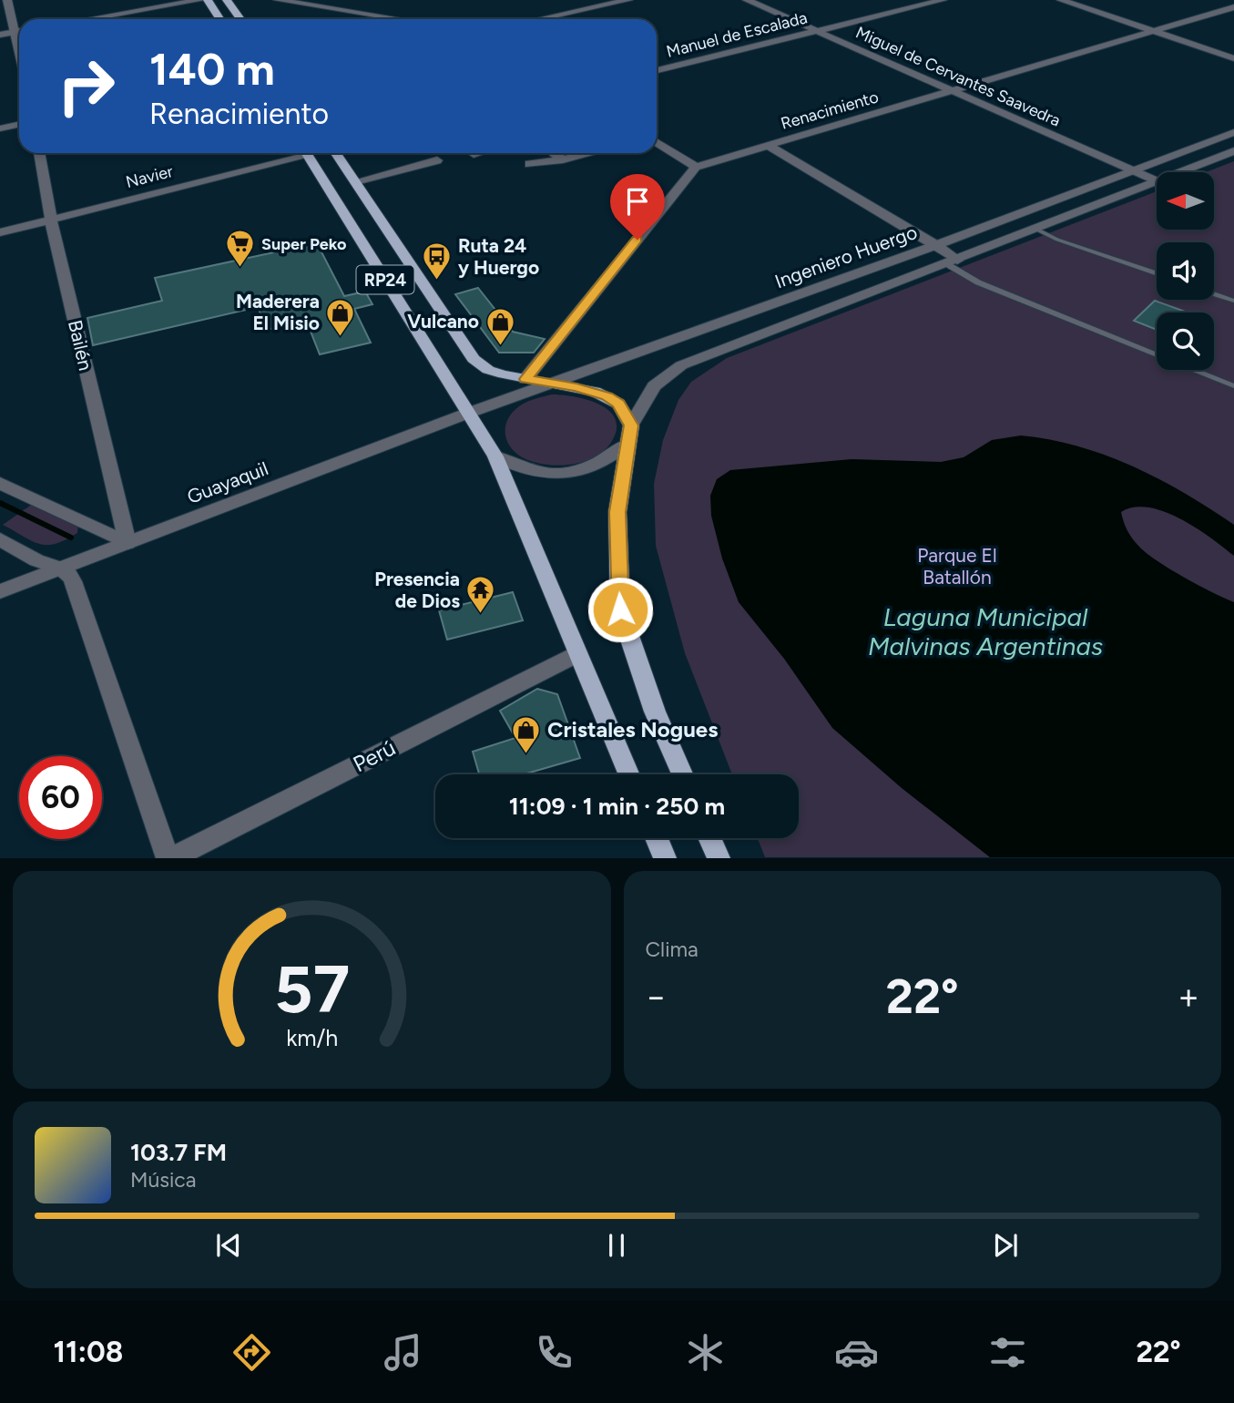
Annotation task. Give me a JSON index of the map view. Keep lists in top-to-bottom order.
{
  "streets": {
    "main road": ["RP24"],
    "street": [
      "Manuel de Escalada",
      "Miguel de Cervantes Saavedra",
      "Renacimiento",
      "Navier",
      "Ingeniero Huergo",
      "Bailén",
      "Guayaquil",
      "Perú"
    ]
  },
  "crossings": [
    ["Manuel de Escalada", "Miguel de Cervantes Saavedra"],
    ["Miguel de Cervantes Saavedra", "Renacimiento"],
    ["Miguel de Cervantes Saavedra", "Ingeniero Huergo"],
    ["Navier", "Bailén"],
    ["Ingeniero Huergo", "RP24"],
    ["Ingeniero Huergo", "Guayaquil"],
    ["RP24", "Guayaquil"],
    ["RP24", "Perú"],
    ["Bailén", "Guayaquil"]
  ],
  "water": ["Laguna Municipal Malvinas Argentinas"],
  "parks": ["Parque El Batallón"],
  "places": {
    "supermarket": ["Super Peko"],
    "bus stop": ["Ruta 24 y Huergo"],
    "shop": ["Maderera El Misio", "Vulcano", "Cristales Nogues"],
    "temple": ["Presencia de Dios"]
  },
  "north": "left",
  "page": {
    "turn": ["140 m", "Renacimiento"],
    "limit": "60",
    "trip": "11:09 · 1 min · 250 m",
    "tile": "Clima",
    "heat": ["−", "22°", "+"],
    "song": ["103.7 FM", "Música"],
    "tabs": ["11:08", "22°"],
    "gauge": ["57", "km/h"]
  }
}
